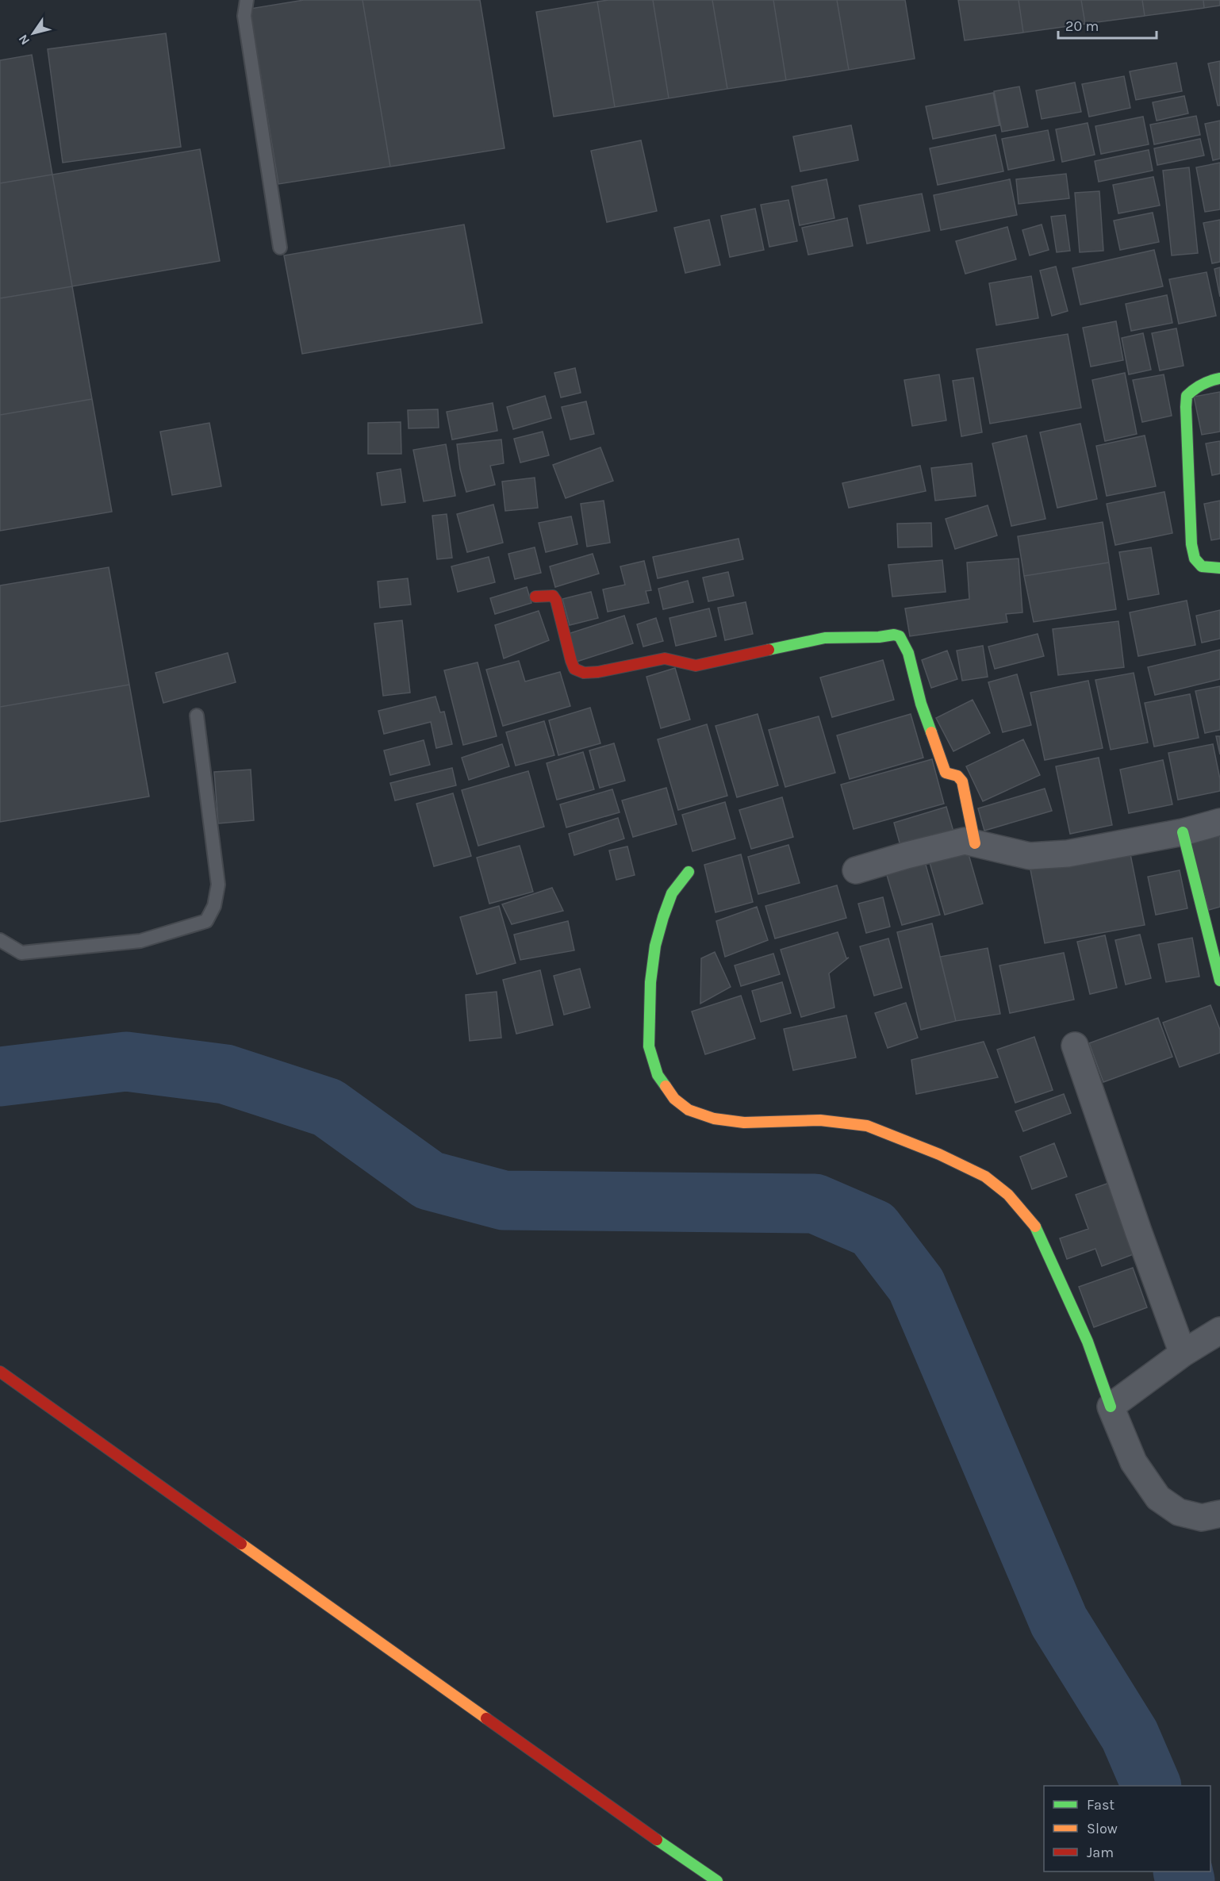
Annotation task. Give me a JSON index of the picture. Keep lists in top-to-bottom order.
{
  "legend": ["Fast", "Slow", "Jam"],
  "scale_bar": "20 m",
  "north": "bottom left"
}
